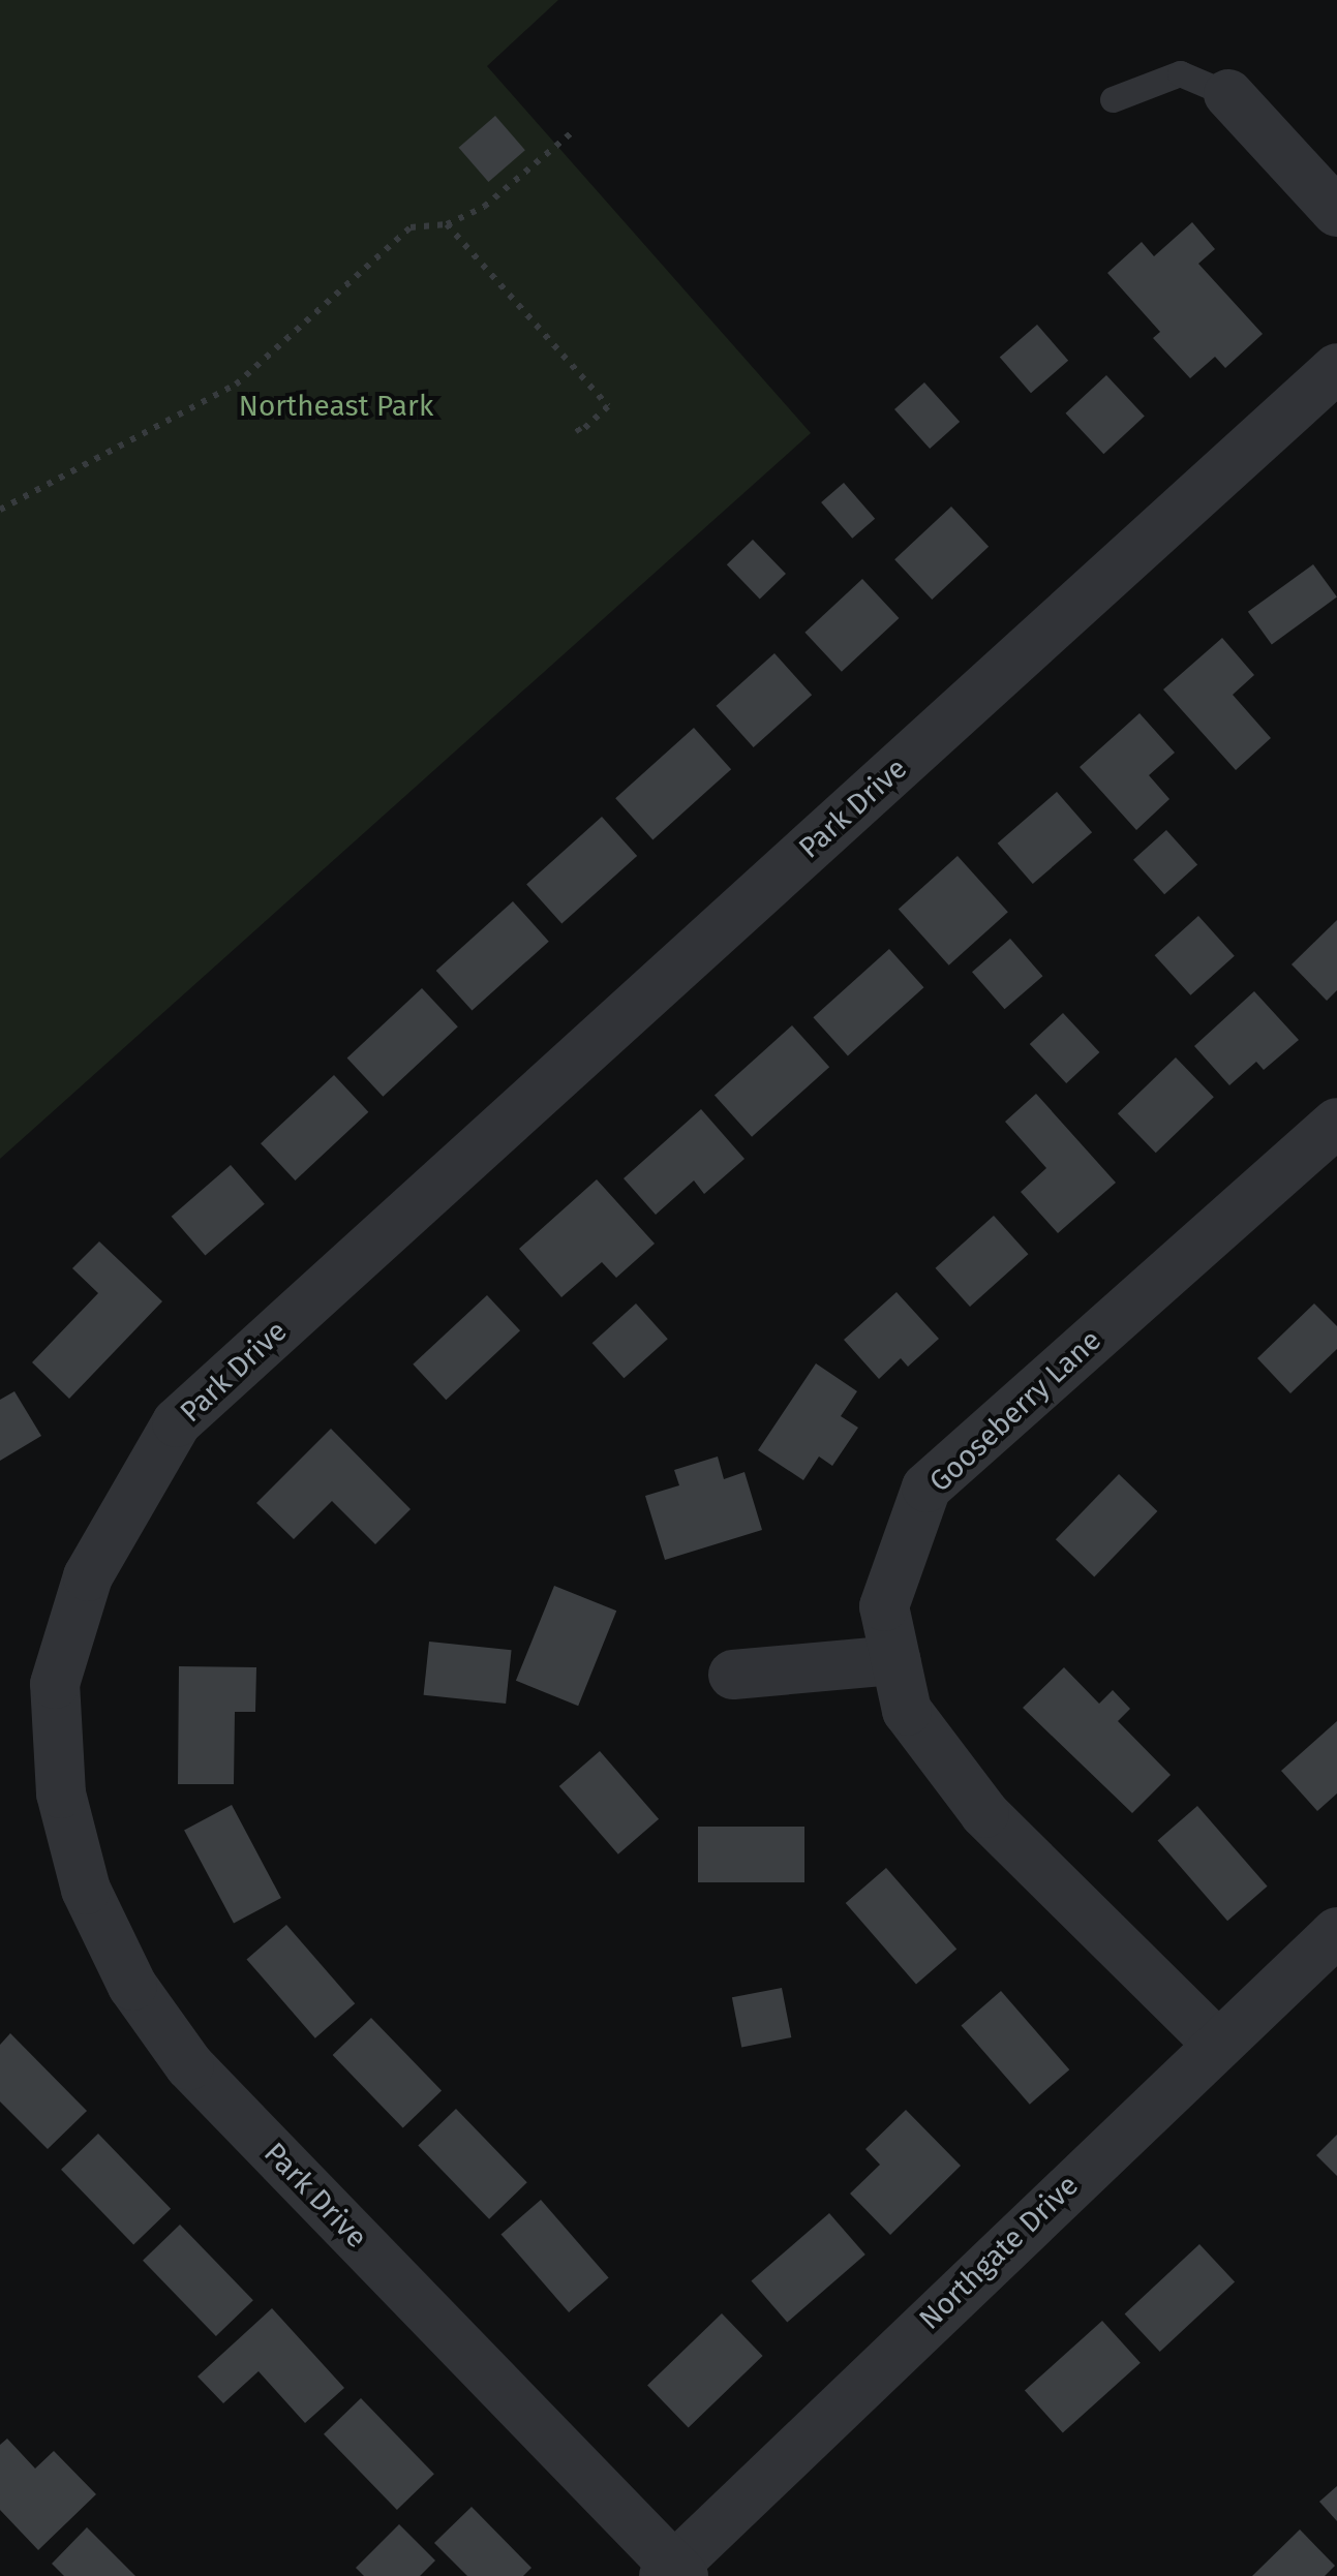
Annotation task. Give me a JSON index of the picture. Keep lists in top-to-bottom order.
{
  "streets": {
    "street": ["Park Drive", "Gooseberry Lane", "Northgate Drive"]
  },
  "crossings": [
    ["Park Drive", "Northgate Drive"],
    ["Gooseberry Lane", "Northgate Drive"]
  ],
  "parks": ["Northeast Park"]
}
